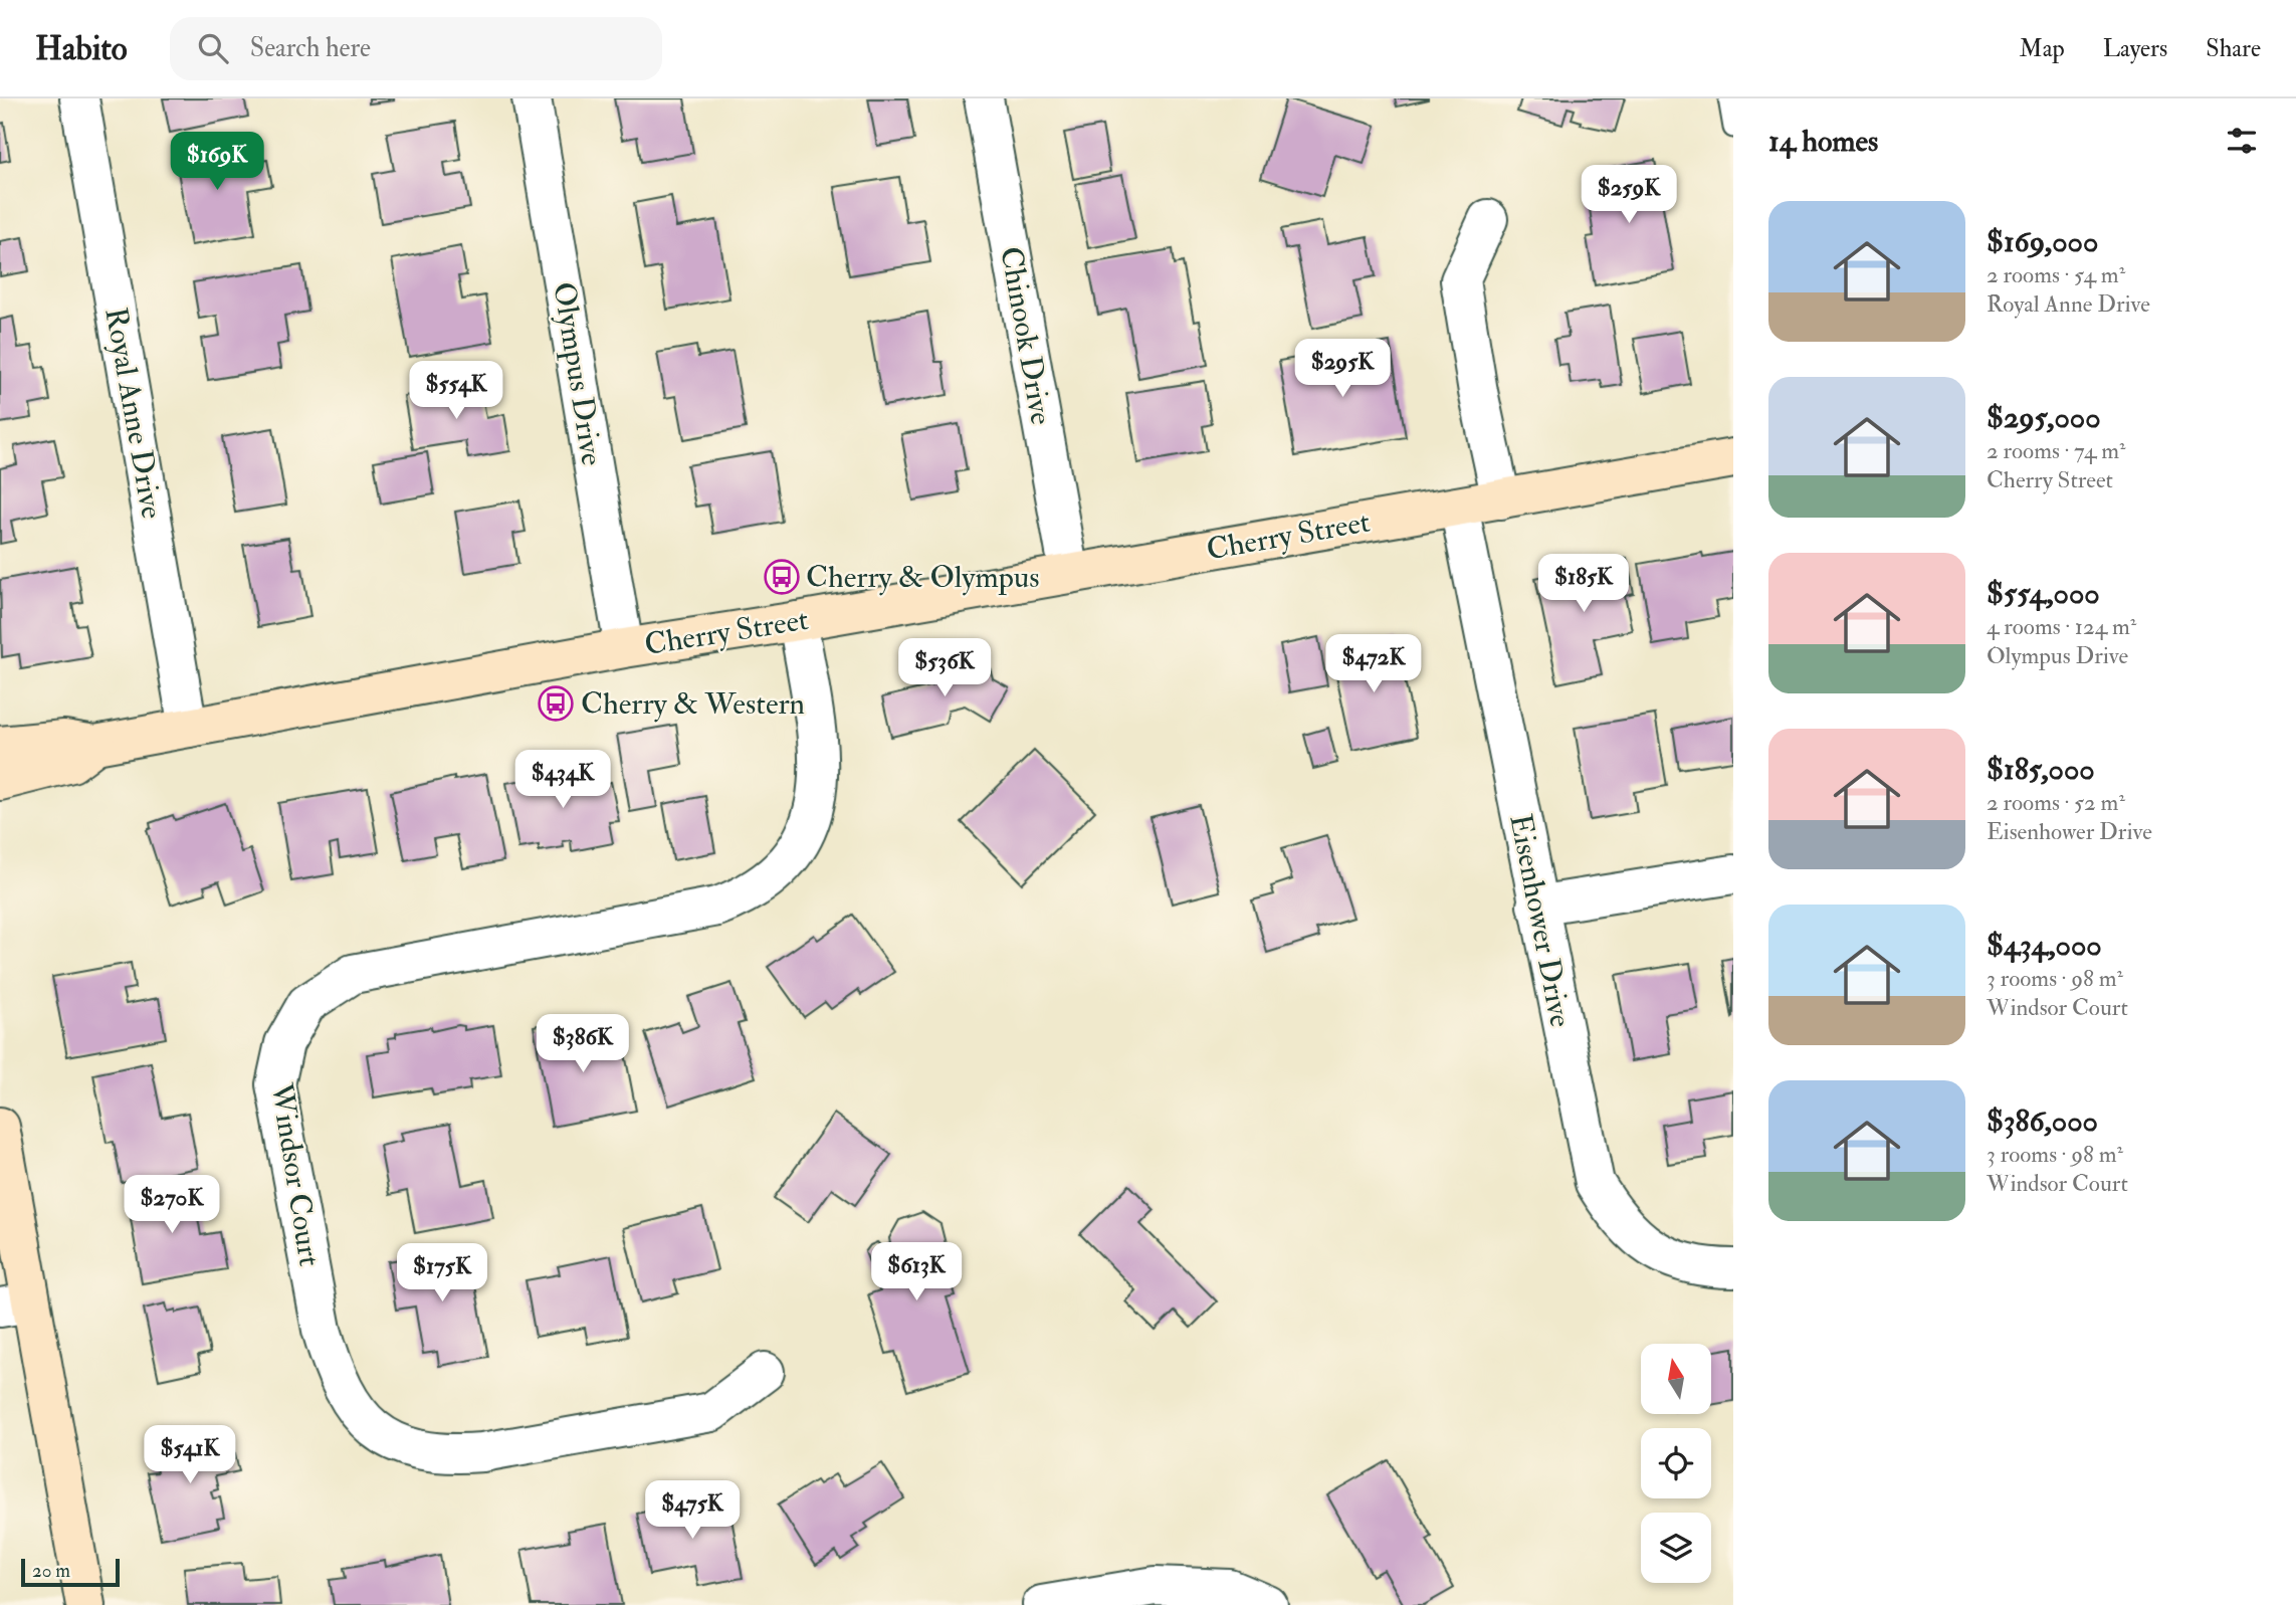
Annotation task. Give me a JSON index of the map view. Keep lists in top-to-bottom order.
{
  "streets": {
    "main road": ["Cherry Street"],
    "street": [
      "Chinook Drive",
      "Olympus Drive",
      "Royal Anne Drive",
      "Eisenhower Drive",
      "Windsor Court"
    ]
  },
  "crossings": [
    ["Chinook Drive", "Cherry Street"],
    ["Olympus Drive", "Cherry Street"],
    ["Royal Anne Drive", "Cherry Street"],
    ["Cherry Street", "Eisenhower Drive"],
    ["Cherry Street", "Windsor Court"]
  ],
  "places": {
    "bus stop": ["Cherry & Olympus", "Cherry & Western"]
  },
  "scale_bar": "20 m",
  "north": "top",
  "page": {
    "header": "Habito",
    "search": "Search here",
    "nav": ["Map", "Layers", "Share"],
    "heading": "14 homes",
    "price": [
      "$169K",
      "$259K",
      "$295K",
      "$554K",
      "$185K",
      "$472K",
      "$536K",
      "$434K",
      "$386K",
      "$270K",
      "$613K",
      "$175K",
      "$541K",
      "$475K"
    ],
    "list": [
      {
        "name": "$169,000",
        "note": "2 rooms · 54 m² · Royal Anne Drive"
      },
      {
        "name": "$295,000",
        "note": "2 rooms · 74 m² · Cherry Street"
      },
      {
        "name": "$554,000",
        "note": "4 rooms · 124 m² · Olympus Drive"
      },
      {
        "name": "$185,000",
        "note": "2 rooms · 52 m² · Eisenhower Drive"
      },
      {
        "name": "$434,000",
        "note": "3 rooms · 98 m² · Windsor Court"
      },
      {
        "name": "$386,000",
        "note": "3 rooms · 98 m² · Windsor Court"
      }
    ],
    "scale": "20 m"
  }
}
